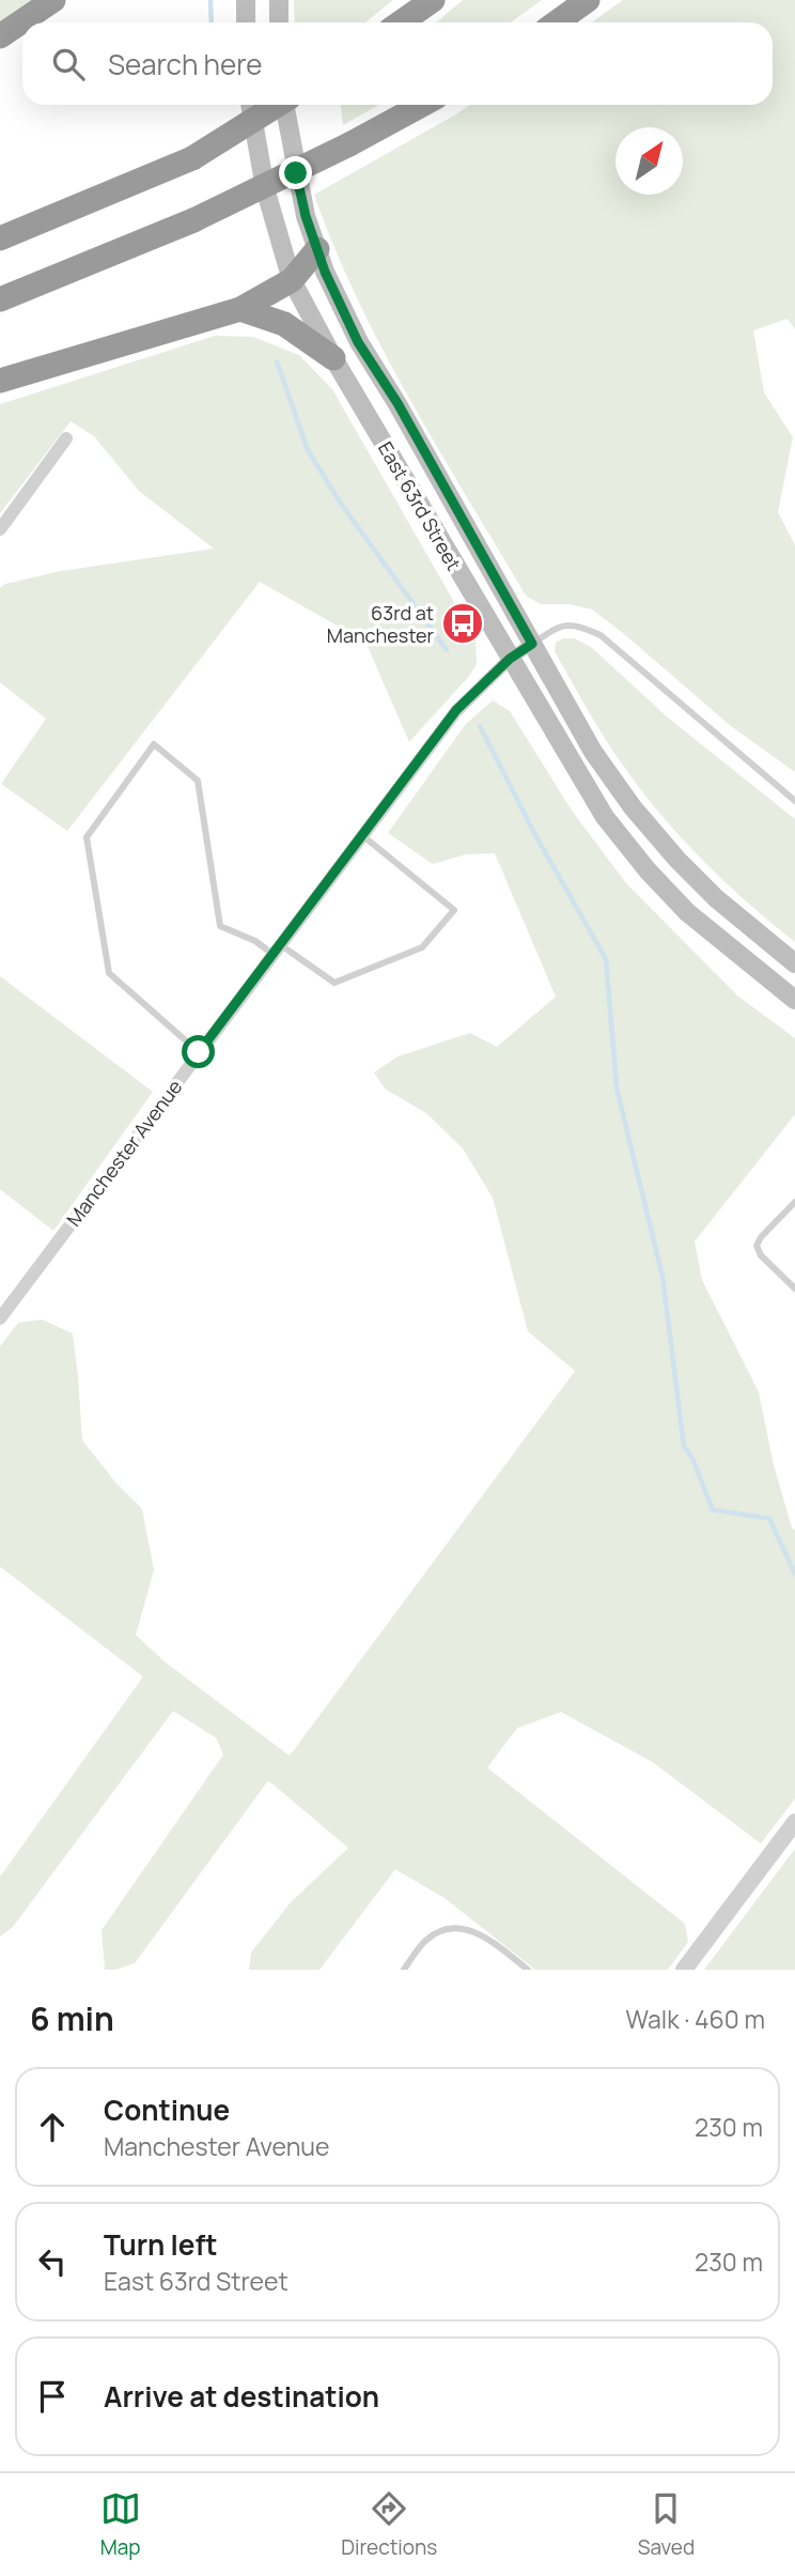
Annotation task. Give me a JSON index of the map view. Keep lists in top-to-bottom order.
{
  "streets": {
    "main road": ["East 63rd Street"],
    "street": ["Manchester Avenue"]
  },
  "crossings": [
    ["East 63rd Street", "Manchester Avenue"]
  ],
  "places": {
    "bus stop": ["63rd at Manchester"]
  },
  "north": "top right",
  "page": {
    "search": "Search here",
    "heading": ["6 min", "Walk · 460 m"],
    "list": [
      ["Continue", "Manchester Avenue", "230 m"],
      ["Turn left", "East 63rd Street", "230 m"],
      "Arrive at destination"
    ],
    "nav": ["Map", "Directions", "Saved"]
  }
}
